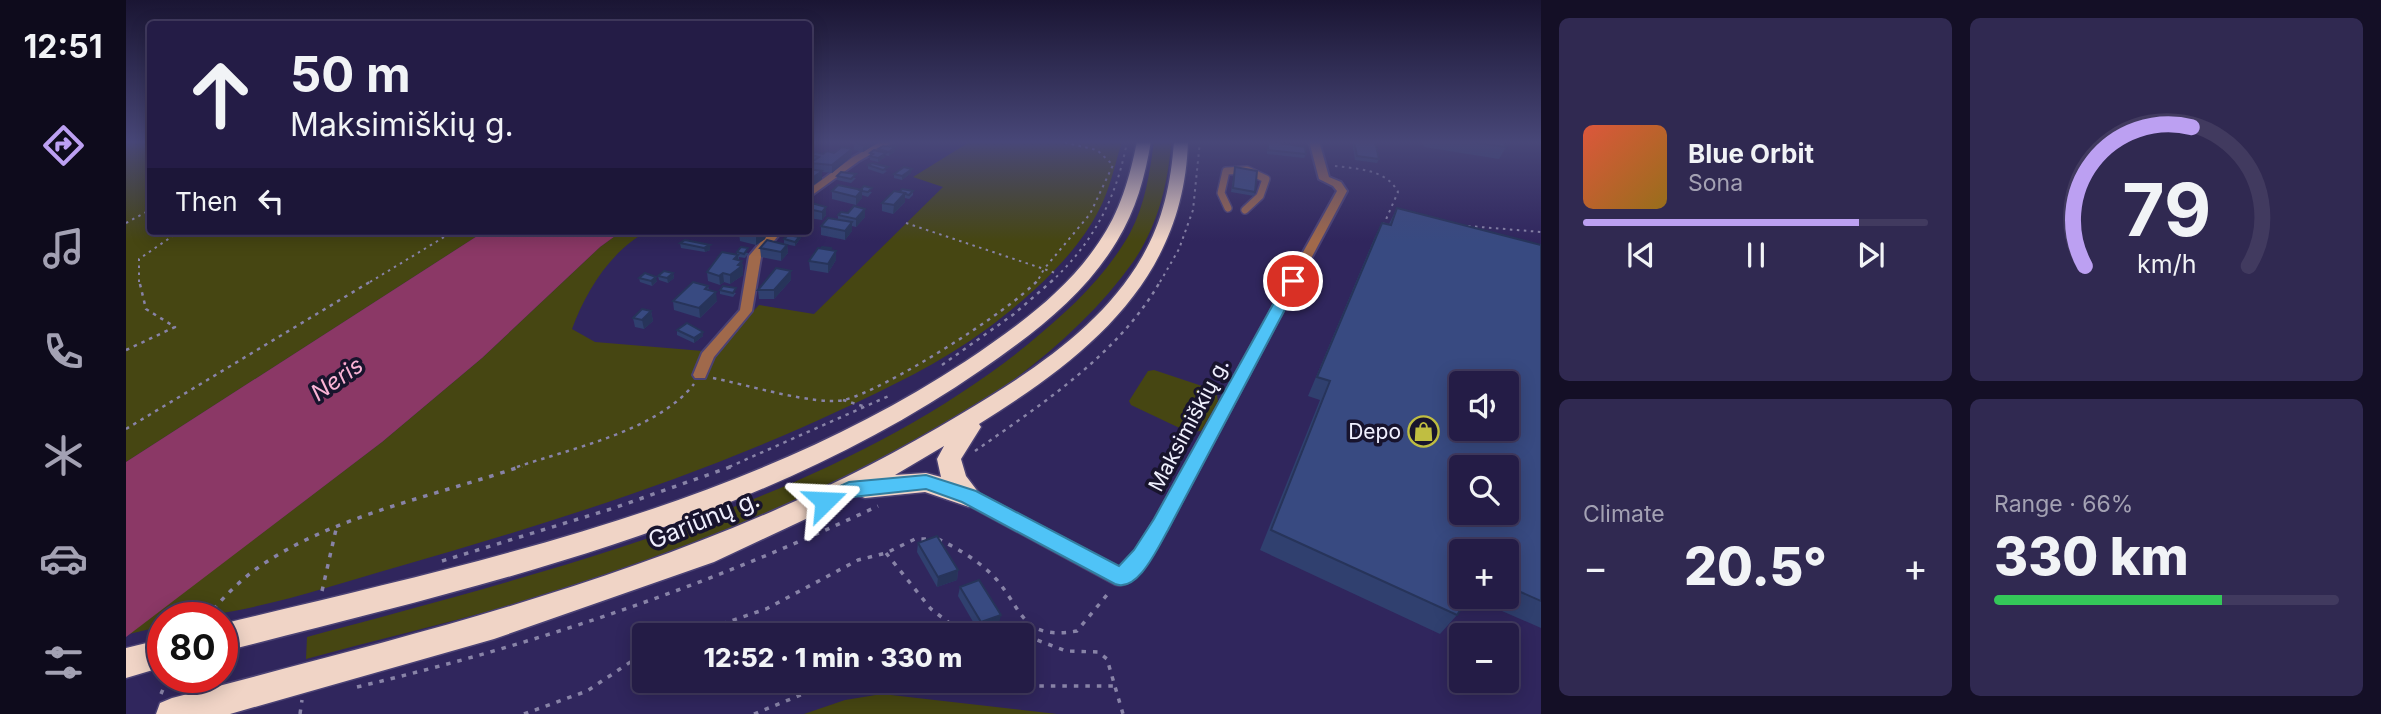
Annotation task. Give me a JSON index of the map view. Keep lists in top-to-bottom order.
{
  "streets": {
    "highway": ["Gariūnų g."],
    "street": ["Maksimiškių g."]
  },
  "water": ["Neris"],
  "places": {
    "shop": ["Depo"]
  },
  "page": {
    "tabs": "12:51",
    "turn": ["50 m", "Maksimiškių g."],
    "song": ["Blue Orbit", "Sona"],
    "then": "Then",
    "map_buttons": ["+", "−"],
    "tile": [
      "Climate",
      ["Range · 66%", "330 km"]
    ],
    "heat": ["−", "20.5°", "+"],
    "limit": "80",
    "trip": "12:52 · 1 min · 330 m",
    "gauge": ["79", "km/h"]
  }
}
